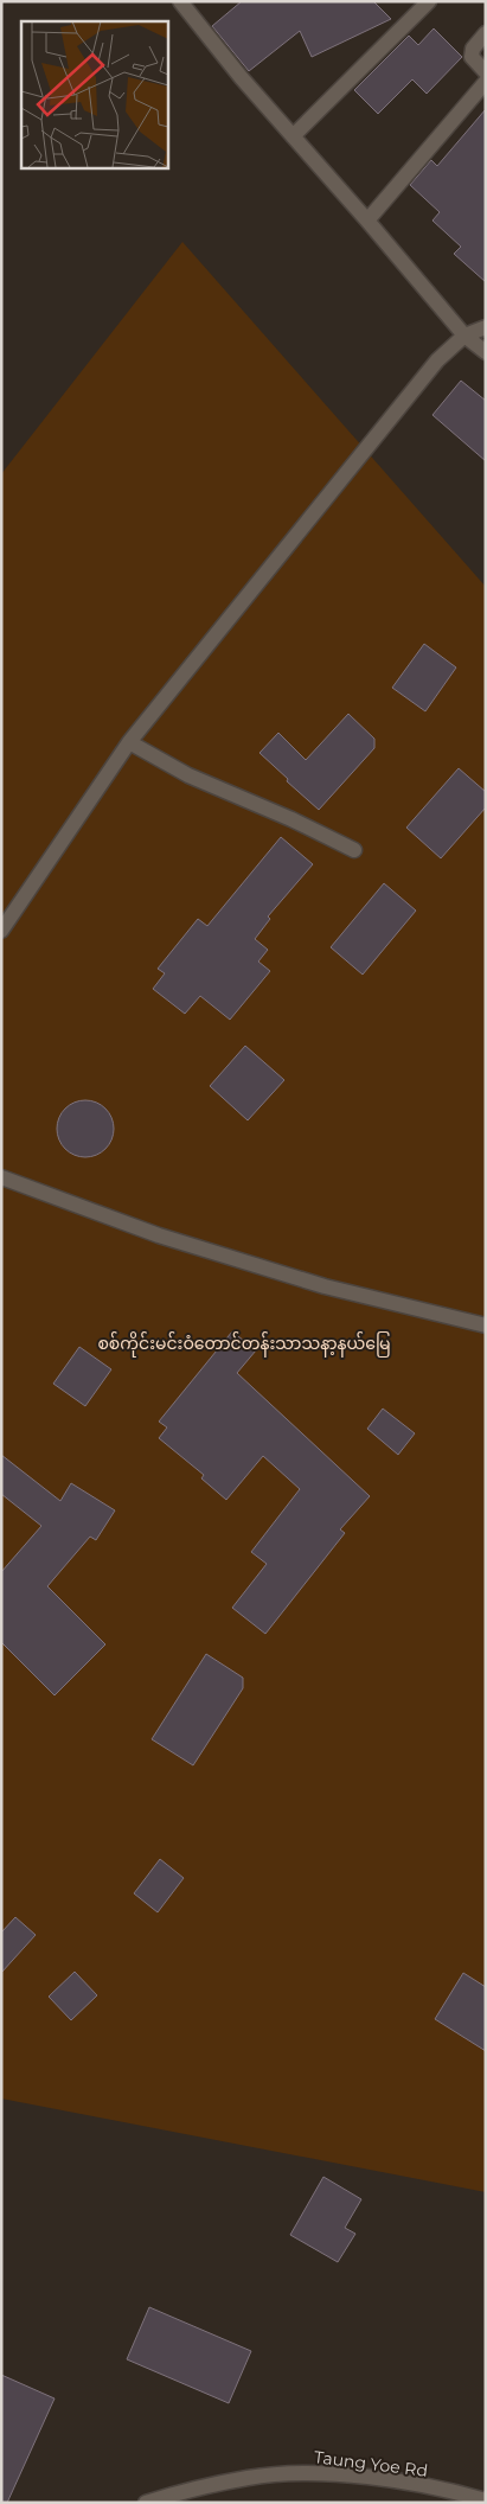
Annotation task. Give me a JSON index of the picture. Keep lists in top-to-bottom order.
{
  "streets": {
    "street": ["Taung Yoe Rd"]
  },
  "parks": ["စစ်ကိုင်းမင်းဝံတောင်တန်းသာသနာ့နယ်မြေ"]
}
